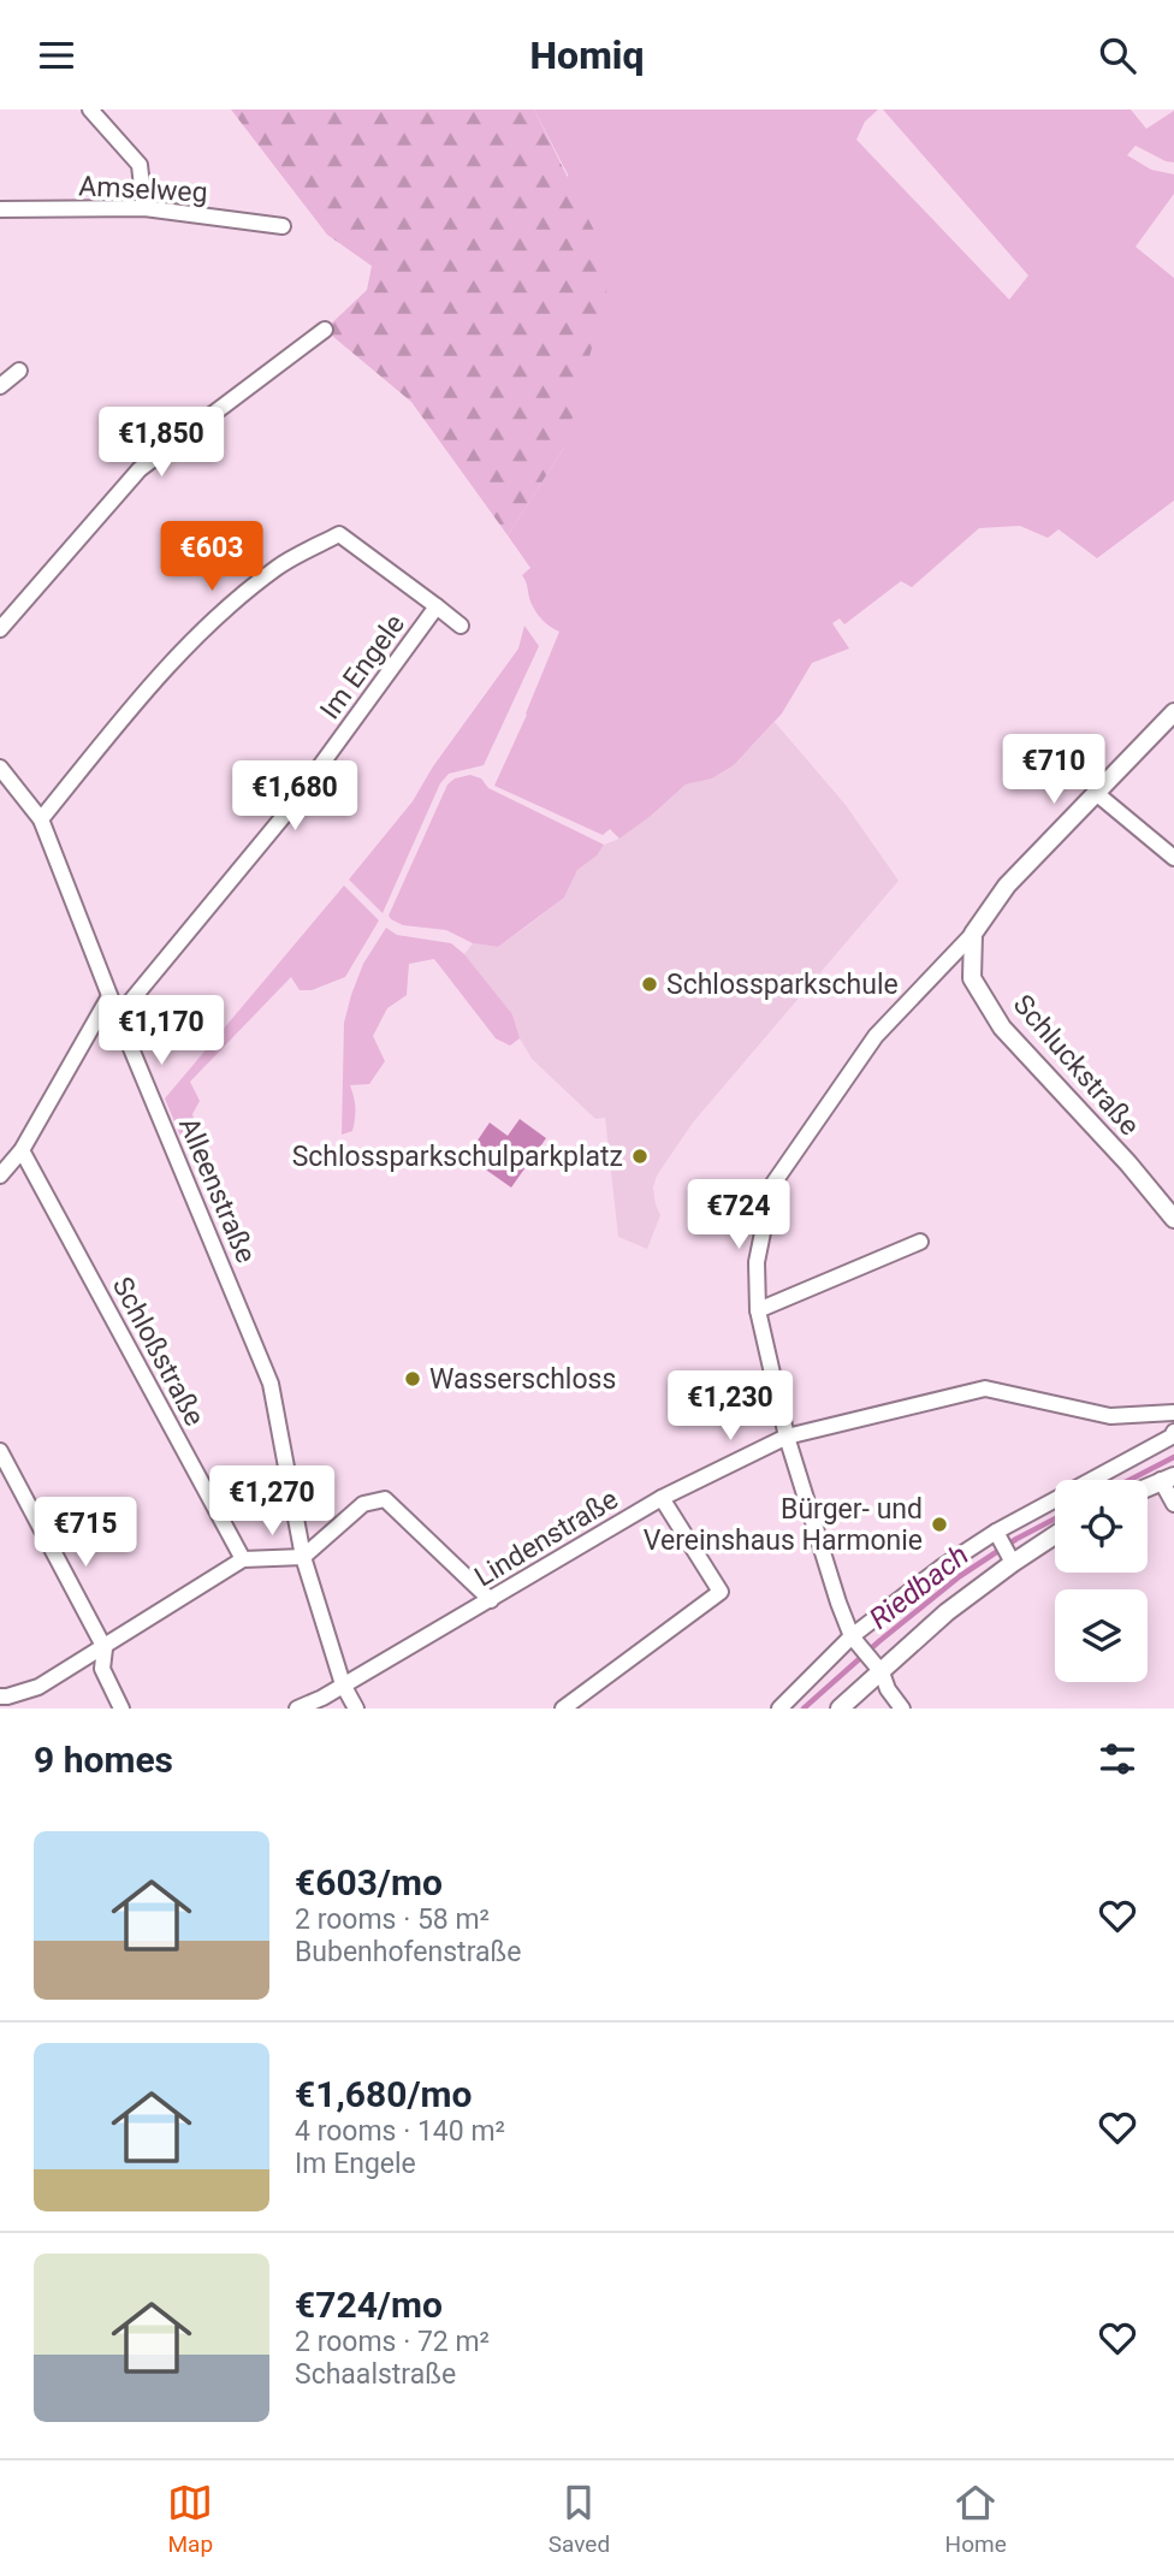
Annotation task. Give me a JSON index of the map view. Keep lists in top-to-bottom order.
{
  "streets": {
    "street": [
      "Amselweg",
      "Im Engele",
      "Schluckstraße",
      "Alleenstraße",
      "Schloßstraße",
      "Lindenstraße"
    ]
  },
  "crossings": [
    ["Im Engele", "Alleenstraße"]
  ],
  "water": ["Riedbach"],
  "places": [
    "Schlossparkschule",
    "Schlossparkschulparkplatz",
    "Wasserschloss",
    "Bürger- und Vereinshaus Harmonie"
  ],
  "page": {
    "header": "Homiq",
    "price": [
      "€1,850",
      "€603",
      "€710",
      "€1,680",
      "€1,170",
      "€724",
      "€1,230",
      "€1,270",
      "€715"
    ],
    "heading": "9 homes",
    "list": [
      {
        "name": "€603/mo",
        "note": "2 rooms · 58 m² · Bubenhofenstraße"
      },
      {
        "name": "€1,680/mo",
        "note": "4 rooms · 140 m² · Im Engele"
      },
      {
        "name": "€724/mo",
        "note": "2 rooms · 72 m² · Schaalstraße"
      }
    ],
    "tabs": ["Map", "Saved", "Home"]
  }
}
